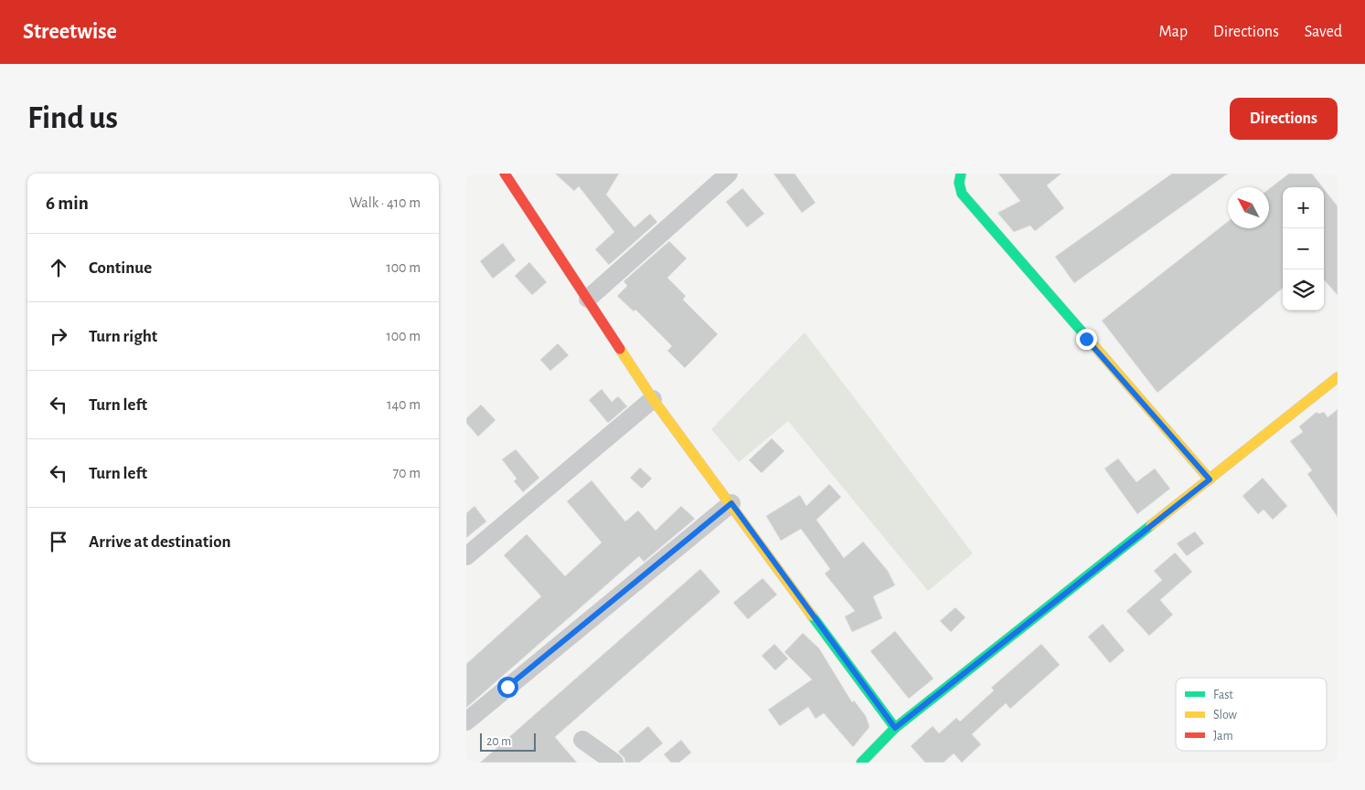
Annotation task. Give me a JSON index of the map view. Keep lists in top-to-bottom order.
{
  "legend": ["Fast", "Slow", "Jam"],
  "scale_bar": "20 m",
  "north": "top left",
  "page": {
    "header": "Streetwise",
    "nav": ["Map", "Directions", "Saved"],
    "buttons": "Directions",
    "title": "Find us",
    "heading": ["6 min", "Walk · 410 m"],
    "map_buttons": ["+", "−"],
    "list": [
      ["Continue", "100 m"],
      ["Turn right", "100 m"],
      ["Turn left", "140 m"],
      ["Turn left", "70 m"],
      "Arrive at destination"
    ],
    "scale": "20 m"
  }
}
